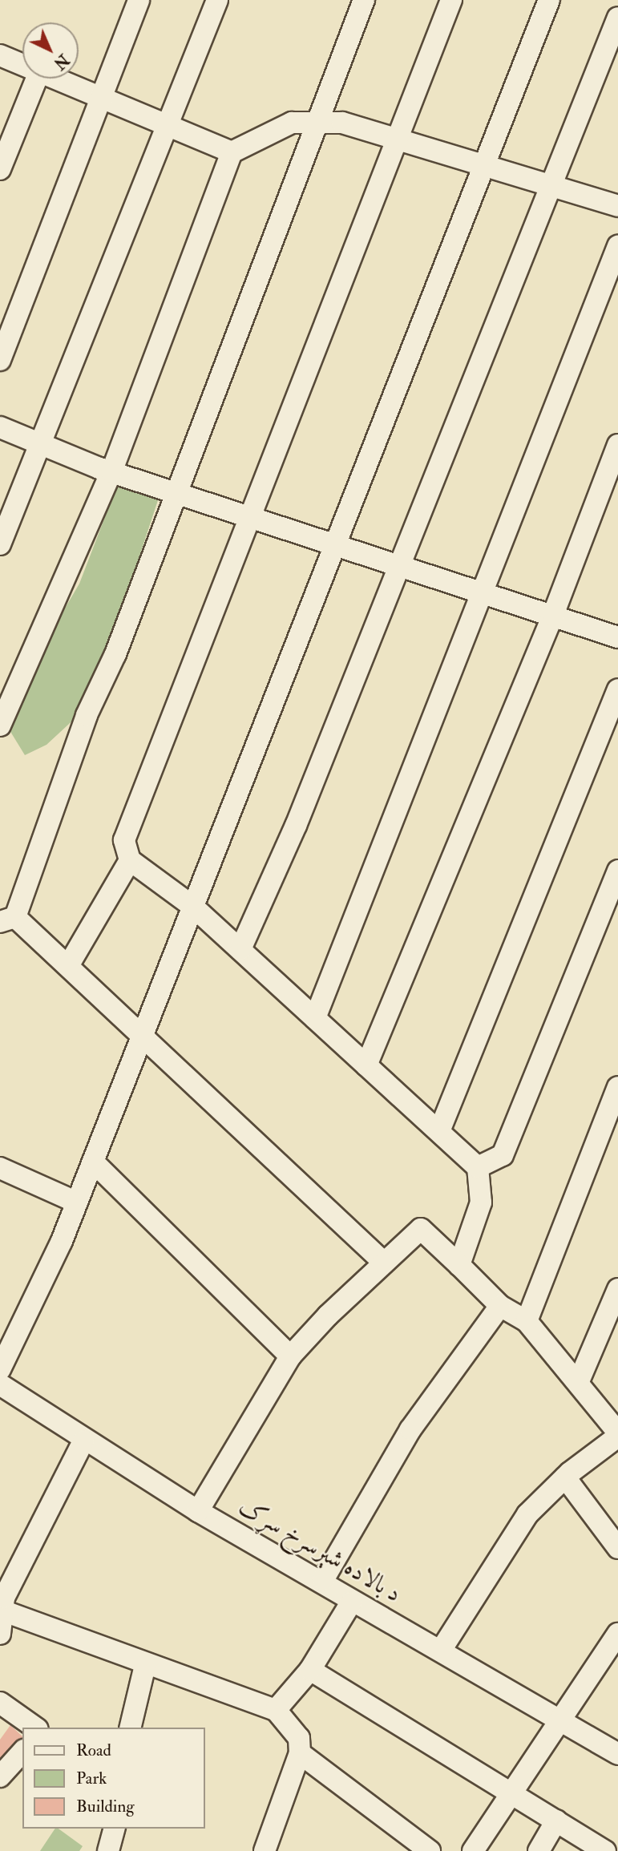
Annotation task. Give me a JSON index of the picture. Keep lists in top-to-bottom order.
{
  "streets": {
    "street": ["د بالاده شېرسرخ سړک"]
  },
  "legend": ["Road", "Park", "Building"],
  "north": "bottom right"
}
